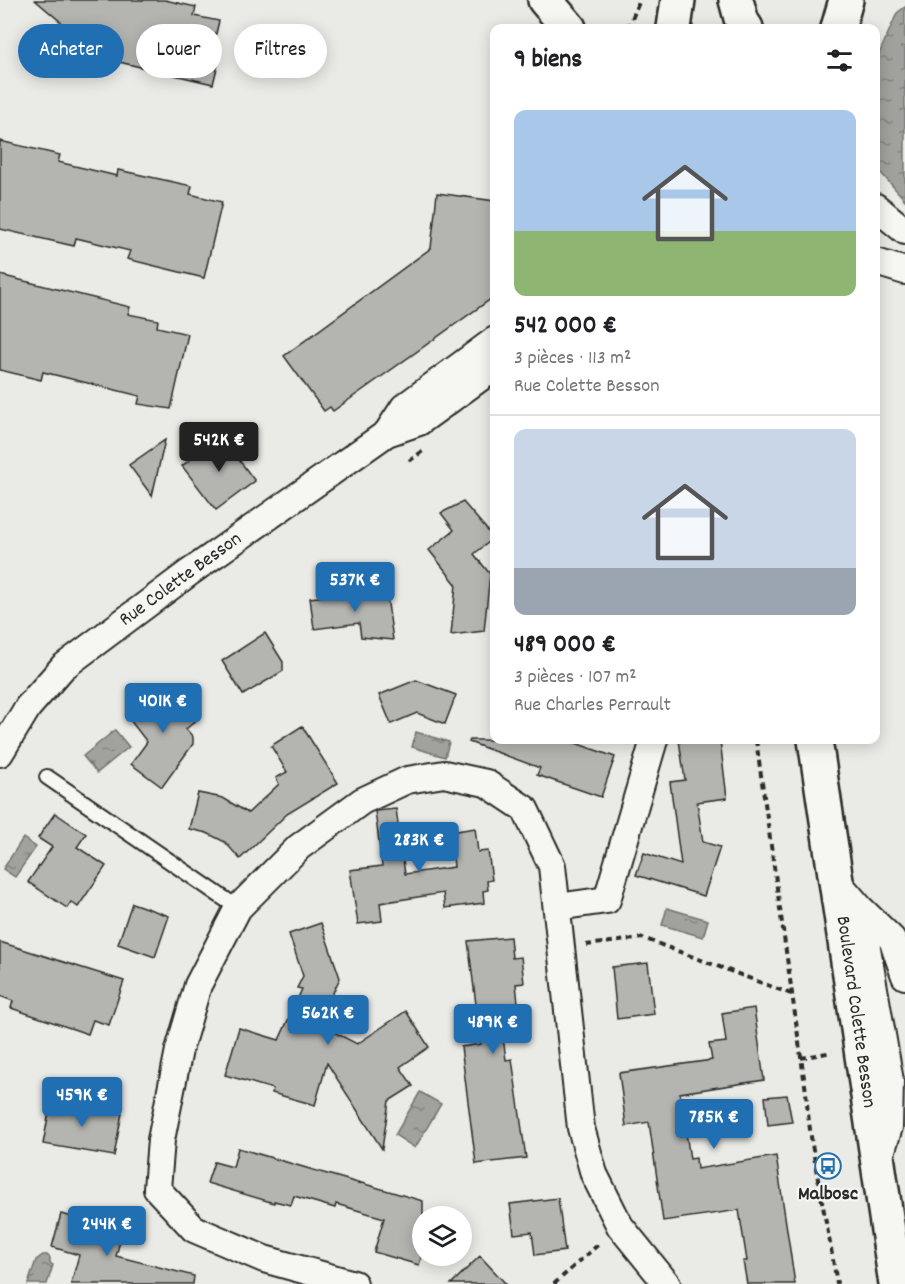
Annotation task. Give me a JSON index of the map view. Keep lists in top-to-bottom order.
{
  "streets": {
    "main road": ["Boulevard Colette Besson"],
    "street": ["Rue Colette Besson"]
  },
  "places": {
    "bus stop": ["Malbosc"]
  },
  "page": {
    "chip": ["Acheter", "Louer", "Filtres"],
    "heading": "9 biens",
    "list": [
      {
        "name": "542 000 €",
        "note": "3 pièces · 113 m² · Rue Colette Besson"
      },
      {
        "name": "489 000 €",
        "note": "3 pièces · 107 m² · Rue Charles Perrault"
      }
    ],
    "price": [
      "542K €",
      "537K €",
      "401K €",
      "283K €",
      "562K €",
      "489K €",
      "459K €",
      "785K €",
      "244K €"
    ]
  }
}
